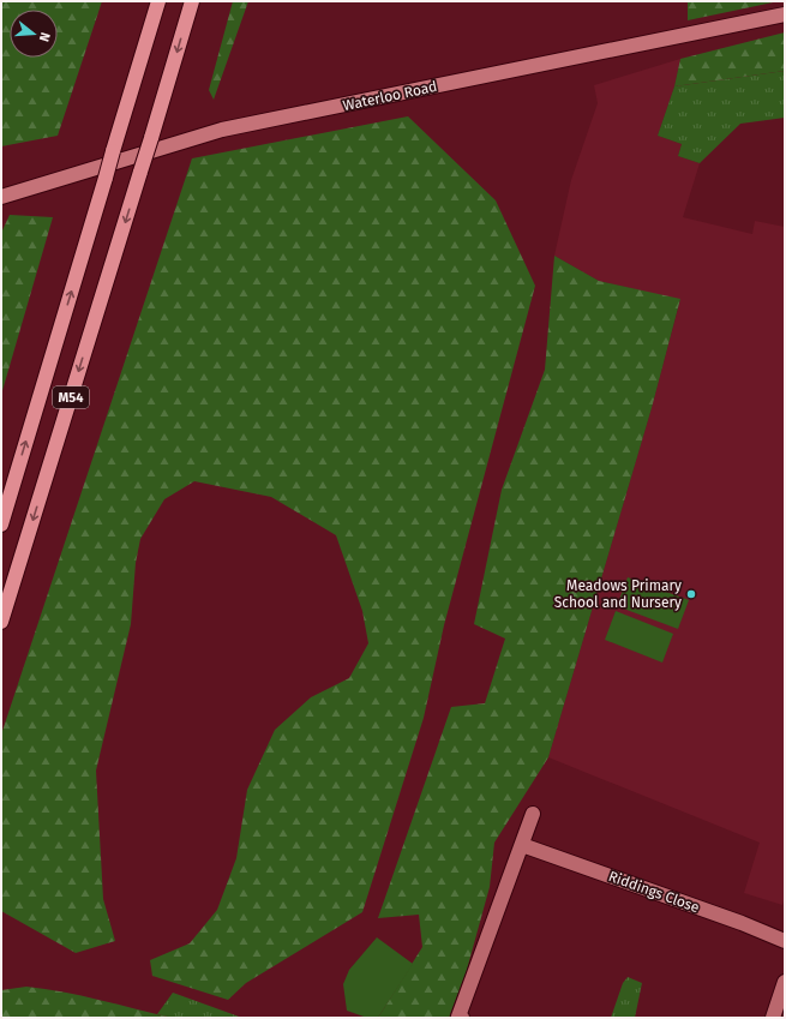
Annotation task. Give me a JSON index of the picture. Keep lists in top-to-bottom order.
{
  "streets": {
    "highway": ["M54"],
    "street": ["Waterloo Road", "Riddings Close"]
  },
  "places": ["Meadows Primary School and Nursery"],
  "north": "right"
}
